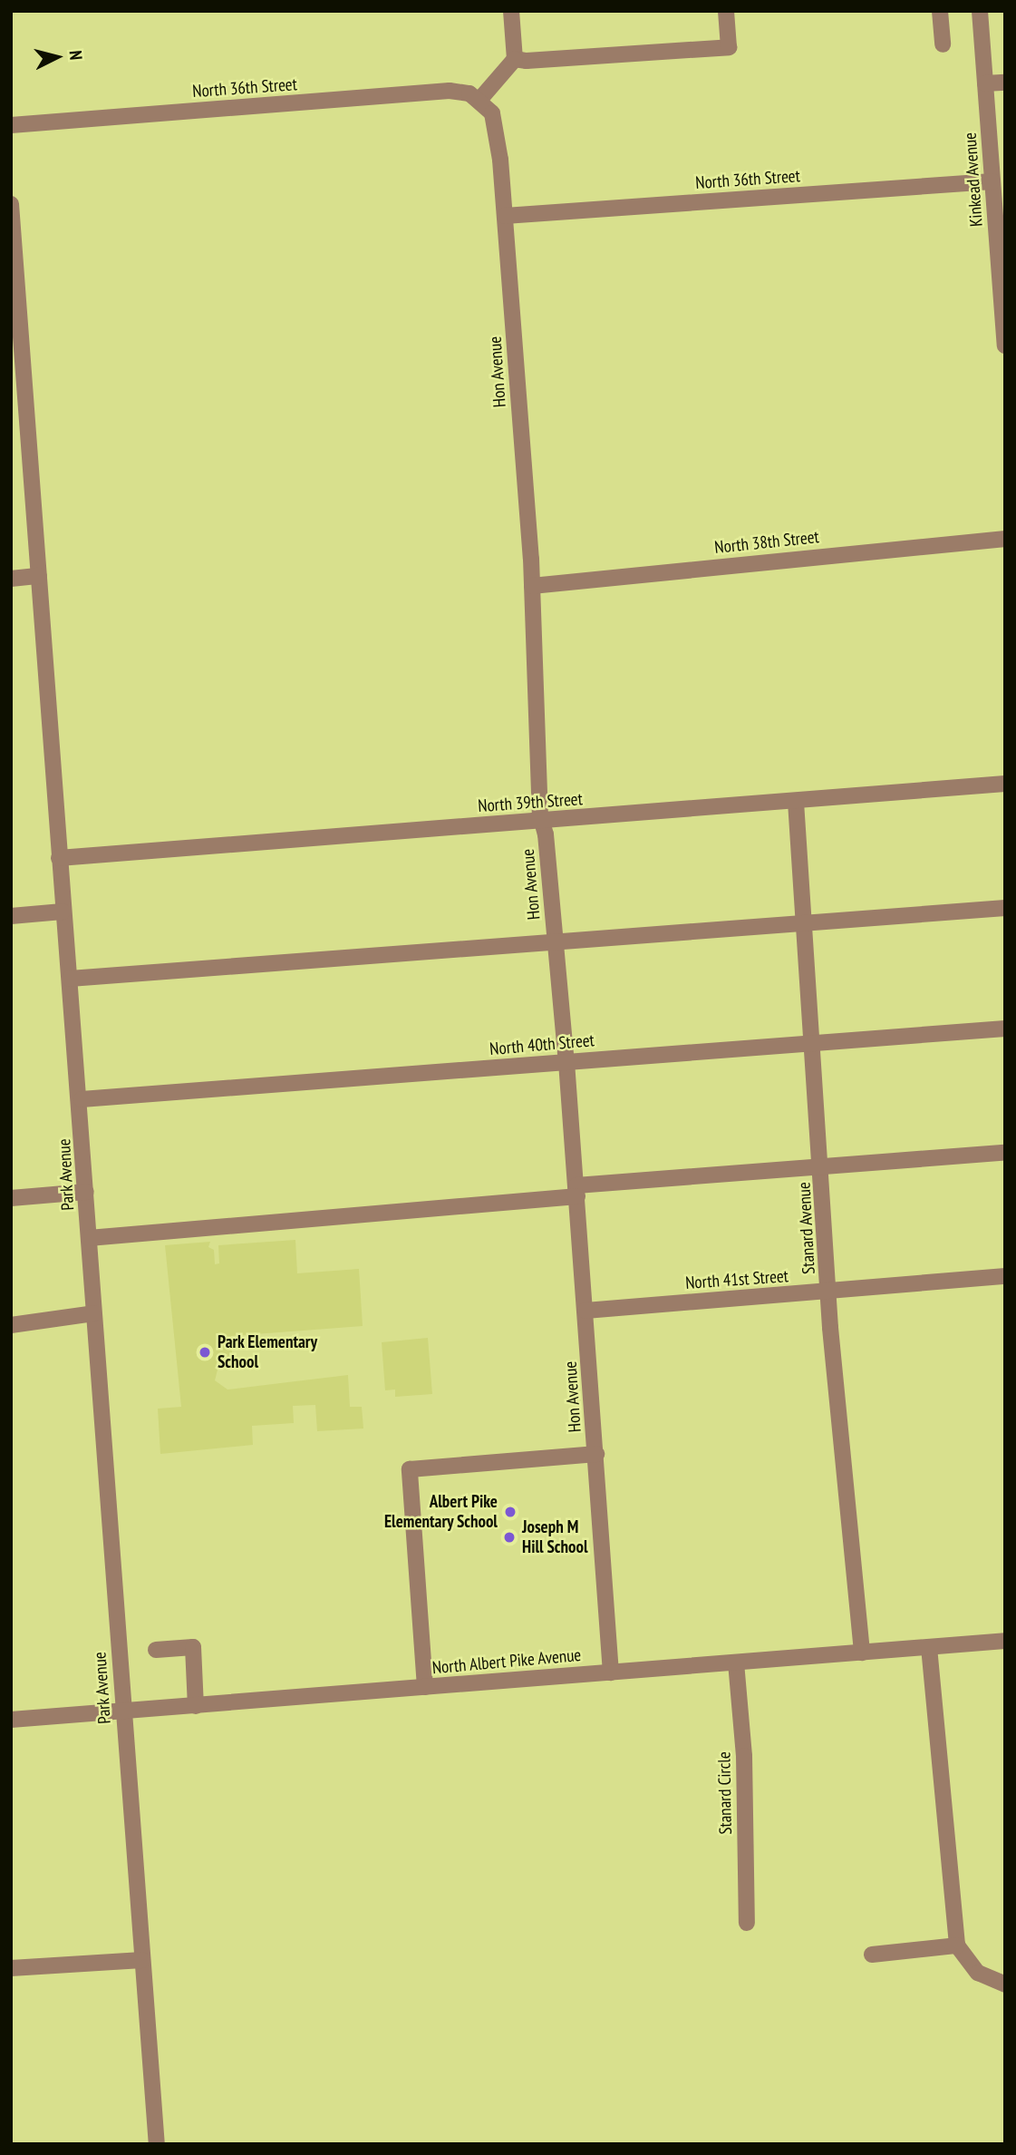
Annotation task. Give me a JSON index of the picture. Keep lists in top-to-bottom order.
{
  "streets": {
    "street": [
      "North 36th Street",
      "Kinkead Avenue",
      "Hon Avenue",
      "North 38th Street",
      "North 39th Street",
      "North 40th Street",
      "Park Avenue",
      "Stanard Avenue",
      "North 41st Street",
      "North Albert Pike Avenue",
      "Stanard Circle"
    ]
  },
  "crossings": [
    ["North 36th Street", "Kinkead Avenue"],
    ["North 36th Street", "Hon Avenue"],
    ["Hon Avenue", "North 38th Street"],
    ["Hon Avenue", "North 39th Street"],
    ["Hon Avenue", "North 40th Street"],
    ["Hon Avenue", "North 41st Street"],
    ["Hon Avenue", "North Albert Pike Avenue"],
    ["North 39th Street", "Park Avenue"],
    ["North 39th Street", "Stanard Avenue"],
    ["North 40th Street", "Park Avenue"],
    ["North 40th Street", "Stanard Avenue"],
    ["Park Avenue", "North Albert Pike Avenue"],
    ["Stanard Avenue", "North 41st Street"],
    ["Stanard Avenue", "North Albert Pike Avenue"],
    ["North Albert Pike Avenue", "Stanard Circle"]
  ],
  "places": ["Park Elementary School", "Albert Pike Elementary School", "Joseph M Hill School"],
  "north": "right"
}
